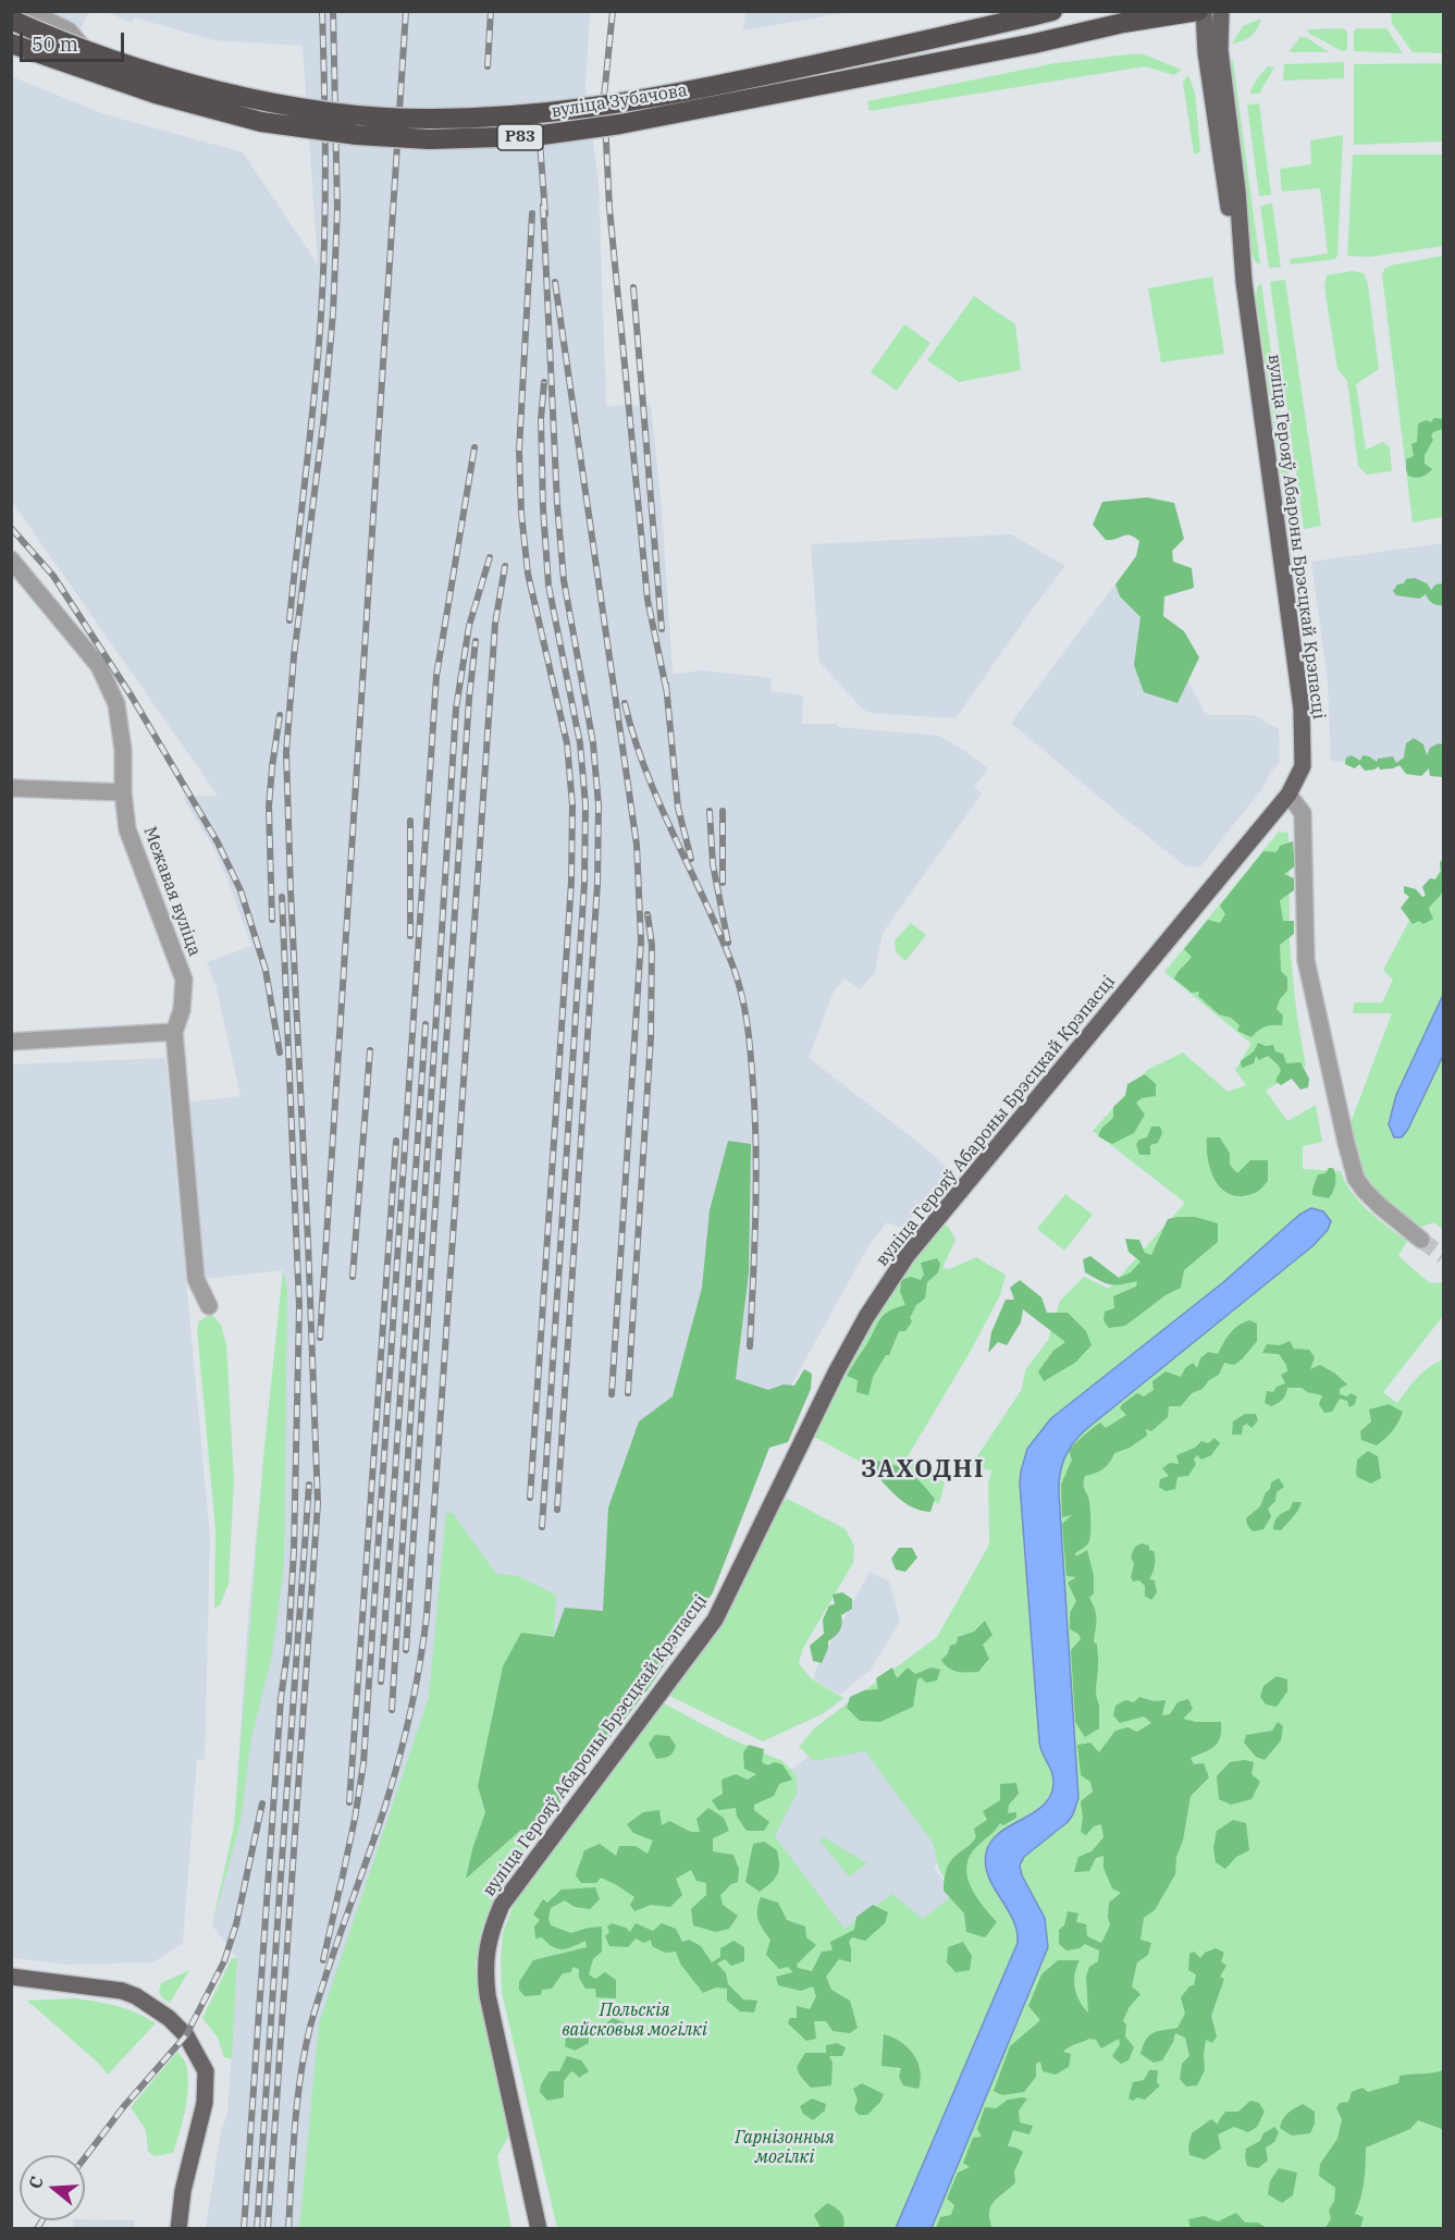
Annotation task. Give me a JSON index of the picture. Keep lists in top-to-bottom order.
{
  "streets": {
    "highway": ["вуліца Зубачова", "Р83"],
    "main road": ["вуліца Герояў Абароны Брэсцкай Крэпасці"],
    "street": ["Межавая вуліца"]
  },
  "crossings": [
    ["вуліца Зубачова", "вуліца Герояў Абароны Брэсцкай Крэпасці"]
  ],
  "districts": ["ЗАХОДНІ"],
  "parks": ["Польскія вайсковыя могілкі", "Гарнізонныя могілкі"],
  "scale_bar": "50 m",
  "north": "left"
}
